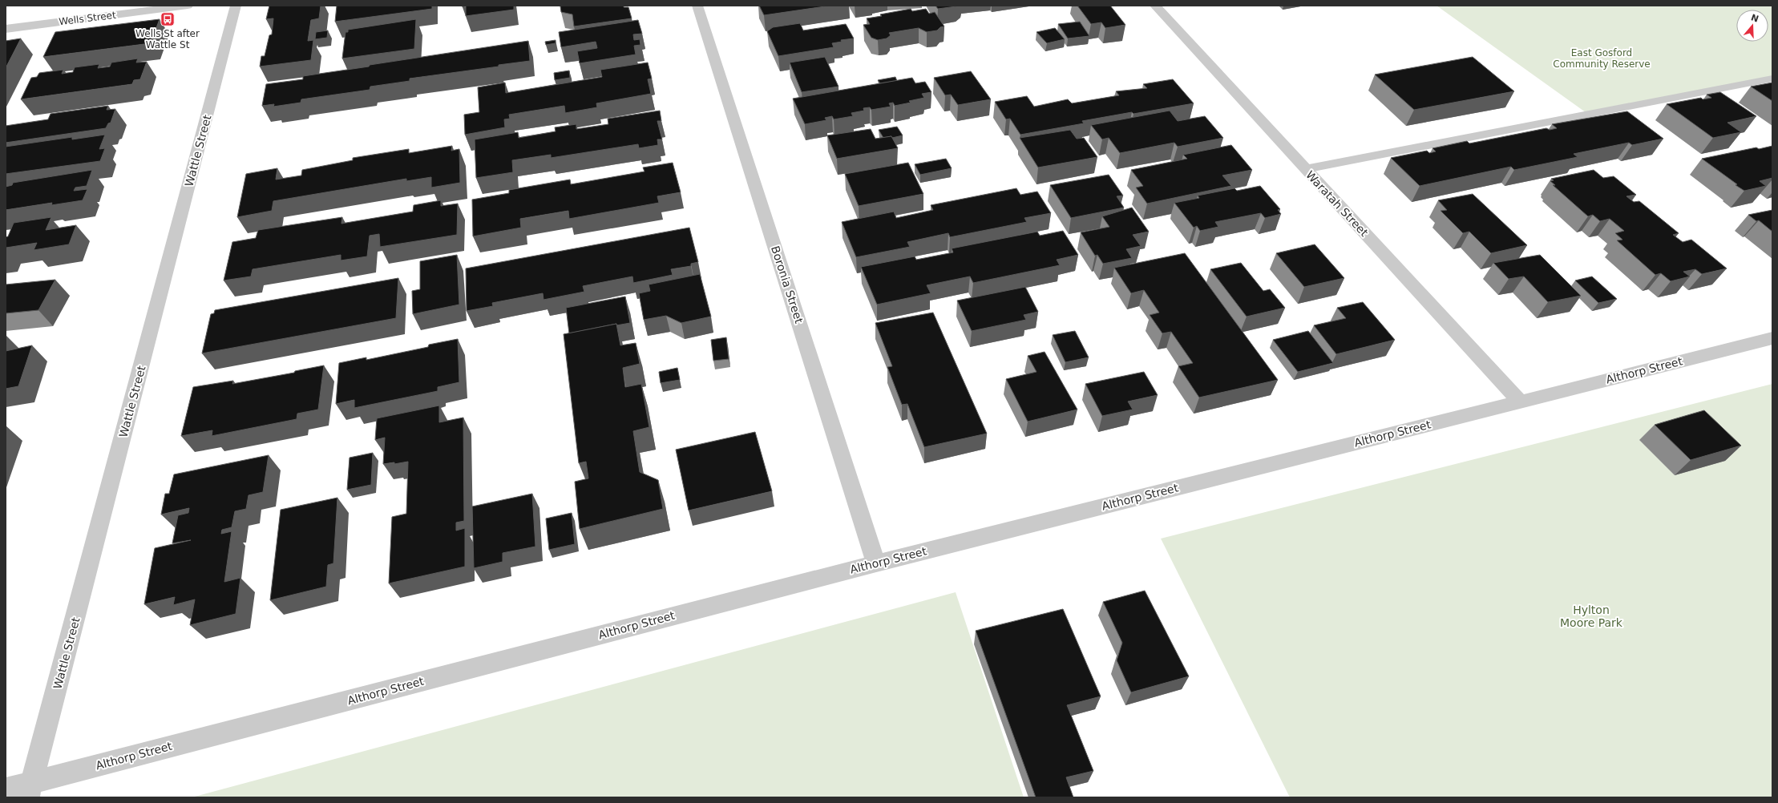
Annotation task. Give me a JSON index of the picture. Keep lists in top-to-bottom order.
{
  "streets": {
    "street": [
      "Wells Street",
      "Wattle Street",
      "Waratah Street",
      "Boronia Street",
      "Althorp Street"
    ]
  },
  "crossings": [
    ["Wattle Street", "Althorp Street"],
    ["Waratah Street", "Althorp Street"],
    ["Boronia Street", "Althorp Street"]
  ],
  "parks": ["East Gosford Community Reserve", "Hylton Moore Park"],
  "places": {
    "bus stop": ["Wells St after Wattle St"]
  },
  "north": "top"
}
